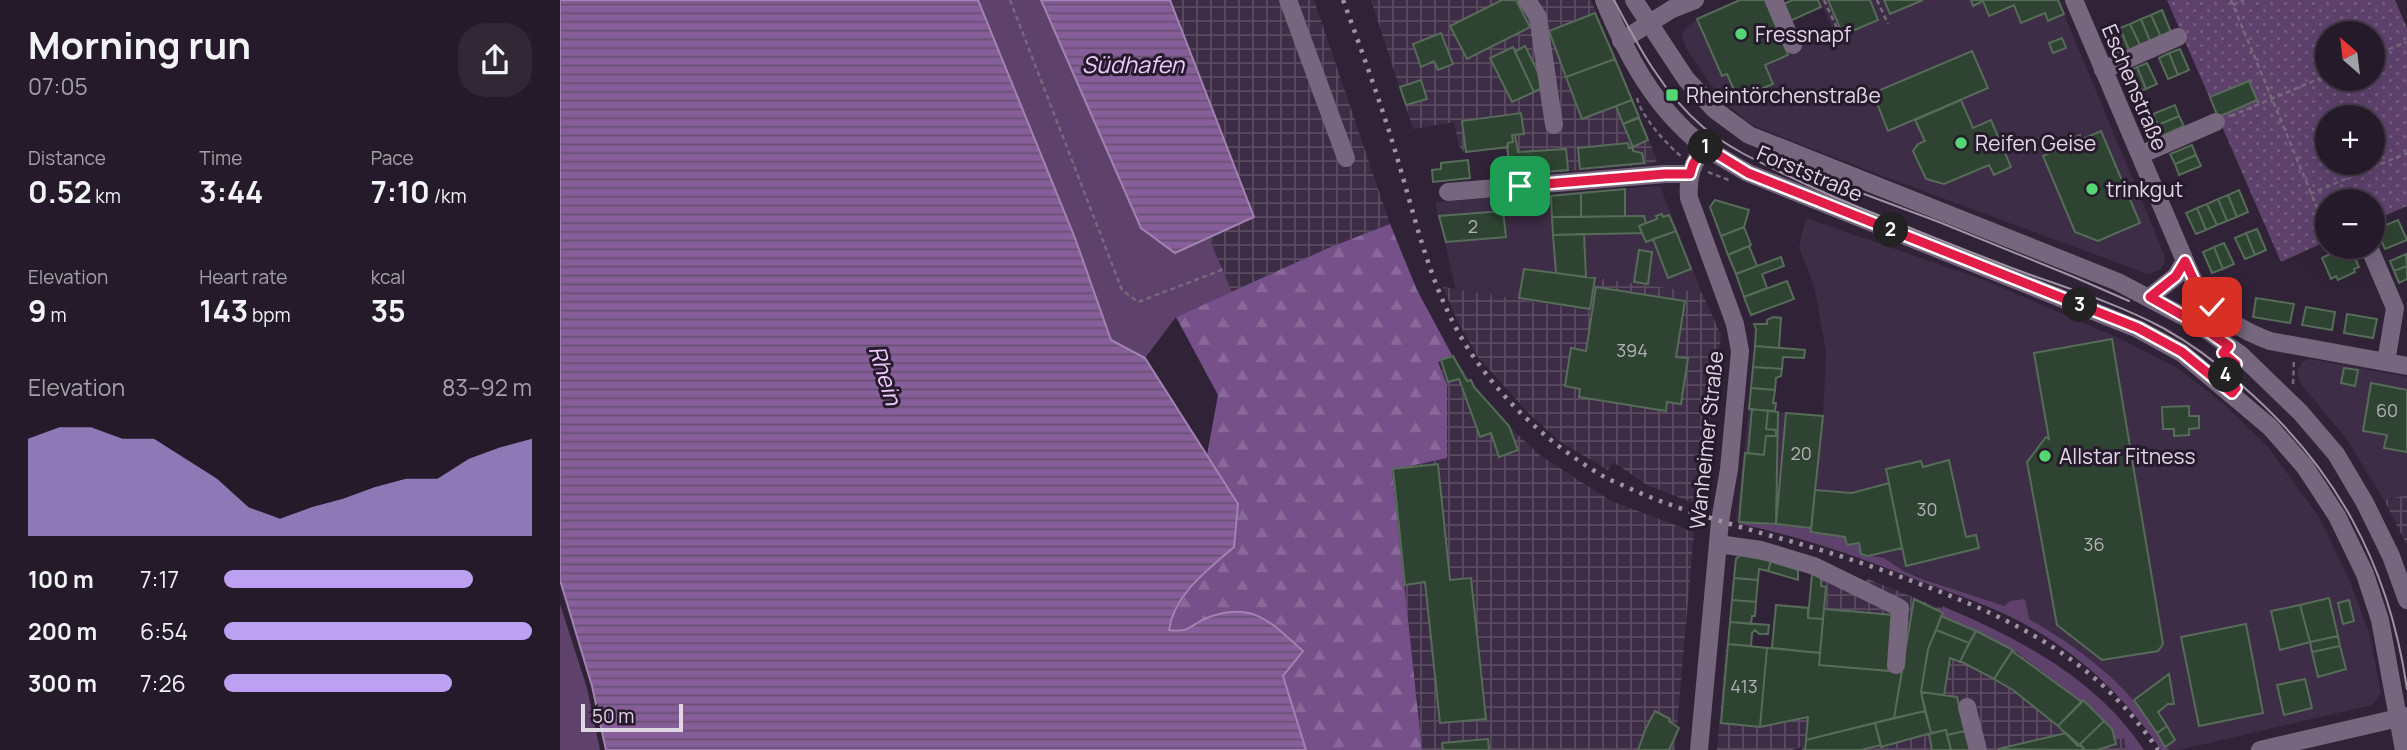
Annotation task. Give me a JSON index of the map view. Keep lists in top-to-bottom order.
{
  "streets": {
    "street": ["Eschenstraße", "Forststraße", "Wanheimer Straße"]
  },
  "water": ["Südhafen", "Rhein"],
  "places": {
    "other": [
      "Fressnapf",
      "Reifen Geise",
      "trinkgut",
      "Allstar Fitness"
    ],
    "transit": ["Rheintörchenstraße"]
  },
  "house_numbers": [
    "2",
    "394",
    "60",
    "20",
    "30",
    "36",
    "413"
  ],
  "scale_bar": "50 m",
  "north": "top left",
  "page": {
    "heading": ["Morning run", "07:05"],
    "map_buttons": ["+", "−"],
    "stats": [
      ["Distance", "0.52 km"],
      ["Time", "3:44"],
      ["Pace", "7:10 /km"],
      ["Elevation", "9 m"],
      ["Heart rate", "143 bpm"],
      ["kcal", "35"]
    ],
    "pins": [
      "1",
      "2",
      "3",
      "4"
    ],
    "chart": ["Elevation", "83–92 m"],
    "list": [
      {
        "name": "100 m",
        "note": "7:17"
      },
      {
        "name": "200 m",
        "note": "6:54"
      },
      {
        "name": "300 m",
        "note": "7:26"
      }
    ],
    "scale": "50 m"
  }
}
